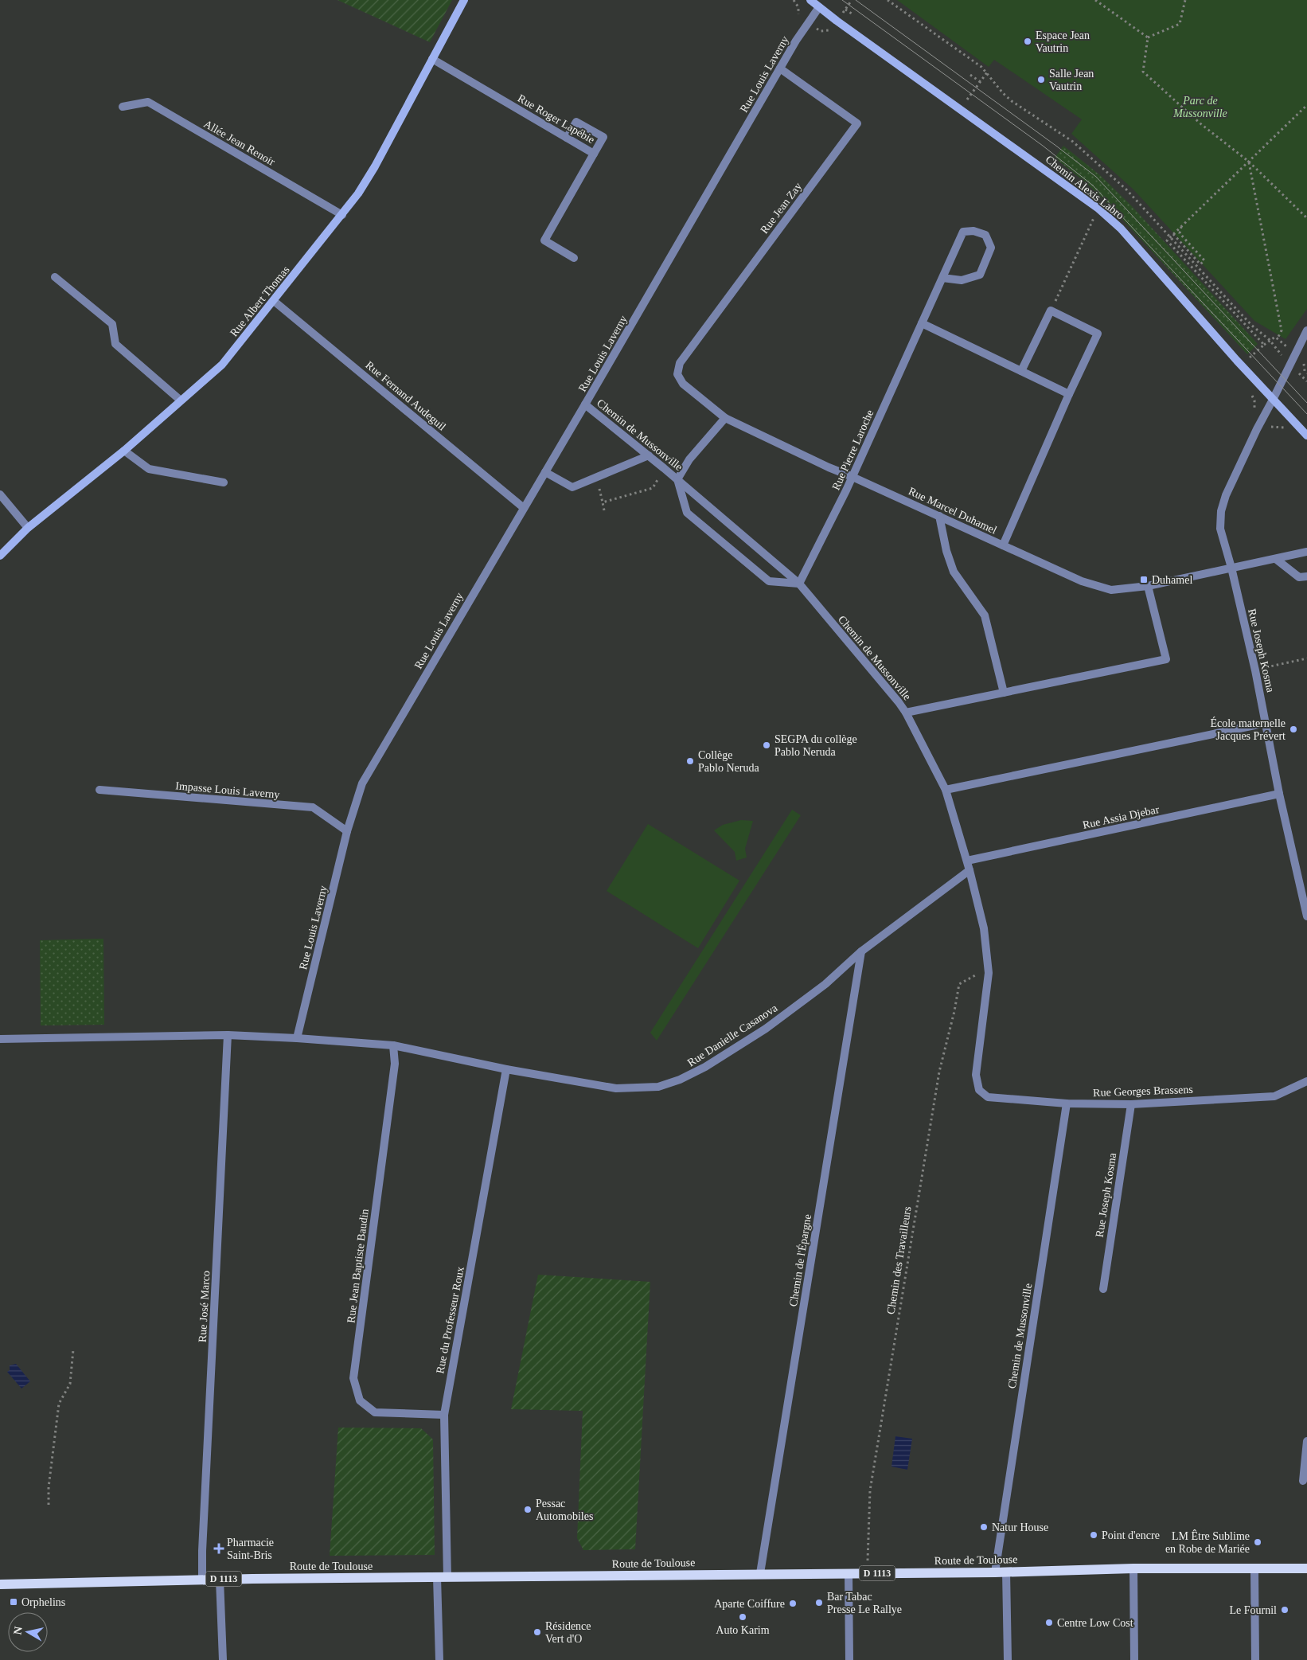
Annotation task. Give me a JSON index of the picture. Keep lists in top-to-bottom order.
{
  "streets": {
    "main road": ["Route de Toulouse", "D 1113"],
    "street": [
      "Rue Louis Laverny",
      "Rue Roger Lapébie",
      "Allée Jean Renoir",
      "Chemin Alexis Labro",
      "Rue Jean Zay",
      "Rue Albert Thomas",
      "Rue Fernand Audeguil",
      "Chemin de Mussonville",
      "Rue Pierre Laroche",
      "Rue Marcel Duhamel",
      "Rue Joseph Kosma",
      "Impasse Louis Laverny",
      "Rue Assia Djebar",
      "Rue Danielle Casanova",
      "Rue Georges Brassens",
      "Chemin de l'Épargne",
      "Rue Jean Baptiste Baudin",
      "Rue José Marco",
      "Rue du Professeur Roux"
    ],
    "path": ["Chemin des Travailleurs"]
  },
  "crossings": [
    ["Rue Louis Laverny", "Chemin Alexis Labro"],
    ["Rue Louis Laverny", "Rue Jean Zay"],
    ["Rue Louis Laverny", "Rue Fernand Audeguil"],
    ["Rue Louis Laverny", "Chemin de Mussonville"],
    ["Rue Louis Laverny", "Impasse Louis Laverny"],
    ["Rue Louis Laverny", "Rue Danielle Casanova"],
    ["Rue Roger Lapébie", "Rue Albert Thomas"],
    ["Allée Jean Renoir", "Rue Albert Thomas"],
    ["Chemin Alexis Labro", "Rue Joseph Kosma"],
    ["Rue Jean Zay", "Rue Marcel Duhamel"],
    ["Rue Albert Thomas", "Rue Fernand Audeguil"],
    ["Chemin de Mussonville", "Rue Pierre Laroche"],
    ["Chemin de Mussonville", "Rue Assia Djebar"],
    ["Chemin de Mussonville", "Rue Danielle Casanova"],
    ["Chemin de Mussonville", "Rue Georges Brassens"],
    ["Chemin de Mussonville", "Chemin des Travailleurs"],
    ["Chemin de Mussonville", "Route de Toulouse"],
    ["Rue Pierre Laroche", "Rue Marcel Duhamel"],
    ["Rue Marcel Duhamel", "Rue Joseph Kosma"],
    ["Rue Joseph Kosma", "Rue Assia Djebar"],
    ["Rue Joseph Kosma", "Rue Georges Brassens"],
    ["Rue Danielle Casanova", "Chemin de l'Épargne"],
    ["Rue Danielle Casanova", "Rue Jean Baptiste Baudin"],
    ["Rue Danielle Casanova", "Rue du Professeur Roux"],
    ["Chemin de l'Épargne", "Route de Toulouse"],
    ["Chemin des Travailleurs", "Route de Toulouse"],
    ["Rue Jean Baptiste Baudin", "Rue du Professeur Roux"],
    ["Rue José Marco", "Route de Toulouse"],
    ["Rue du Professeur Roux", "Route de Toulouse"]
  ],
  "parks": ["Parc de Mussonville"],
  "places": {
    "other": [
      "Espace Jean Vautrin",
      "Salle Jean Vautrin",
      "École maternelle Jacques Prévert",
      "SEGPA du collège Pablo Neruda",
      "Collège Pablo Neruda",
      "Pessac Automobiles",
      "Natur House",
      "Point d'encre",
      "LM Être Sublime en Robe de Mariée",
      "Bar Tabac Presse Le Rallye",
      "Aparte Coiffure",
      "Le Fournil",
      "Auto Karim",
      "Centre Low Cost",
      "Résidence Vert d'O"
    ],
    "transit": ["Duhamel", "Orphelins"],
    "health": ["Pharmacie Saint-Bris"]
  },
  "north": "left"
}
